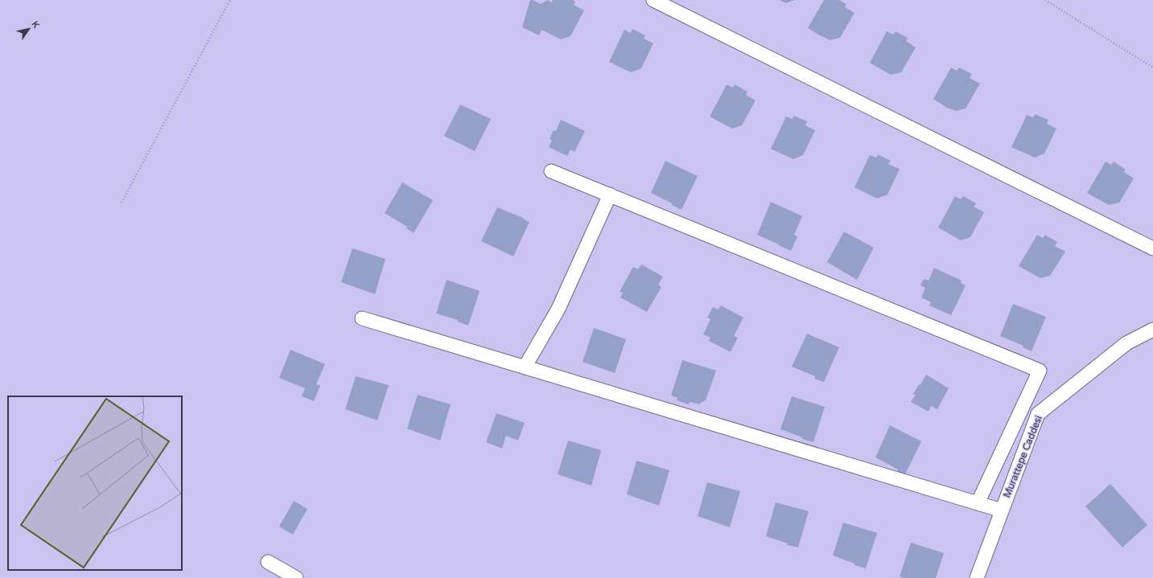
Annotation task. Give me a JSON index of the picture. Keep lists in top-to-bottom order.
{
  "streets": {
    "street": ["Murattepe Caddesi"]
  },
  "north": "top right"
}
